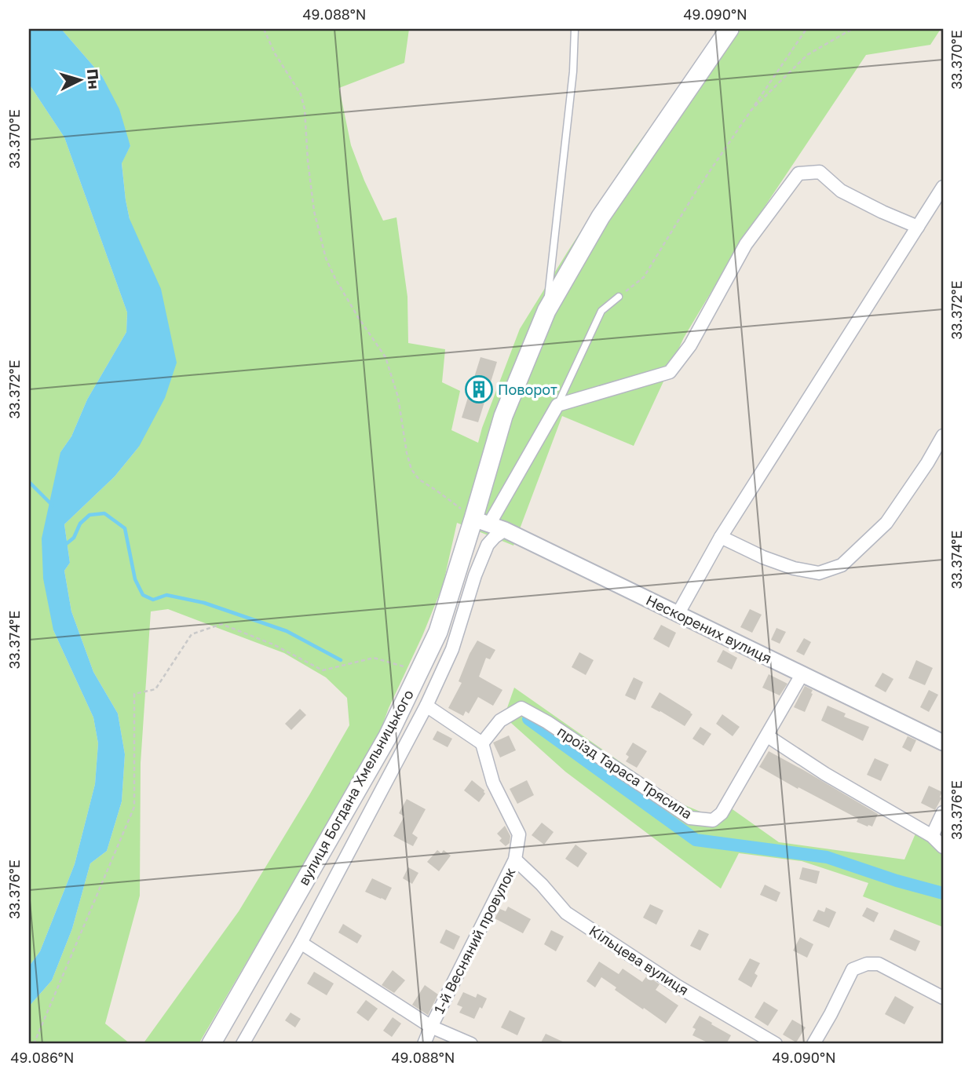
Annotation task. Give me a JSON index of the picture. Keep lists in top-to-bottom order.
{
  "streets": {
    "main road": ["вулиця Богдана Хмельницького"],
    "street": [
      "Нескорених вулиця",
      "проїзд Тараса Трясила",
      "1-й Весняний провулок",
      "Кільцева вулиця"
    ]
  },
  "crossings": [
    ["Нескорених вулиця", "проїзд Тараса Трясила"],
    ["Нескорених вулиця", "вулиця Богдана Хмельницького"],
    ["проїзд Тараса Трясила", "1-й Весняний провулок"],
    ["1-й Весняний провулок", "Кільцева вулиця"]
  ],
  "places": {
    "building": ["Поворот"]
  },
  "north": "right",
  "coordinates": [
    "49.088°N",
    "49.090°N",
    "33.370°E",
    "33.372°E",
    "33.374°E",
    "33.376°E",
    "49.086°N"
  ]
}
